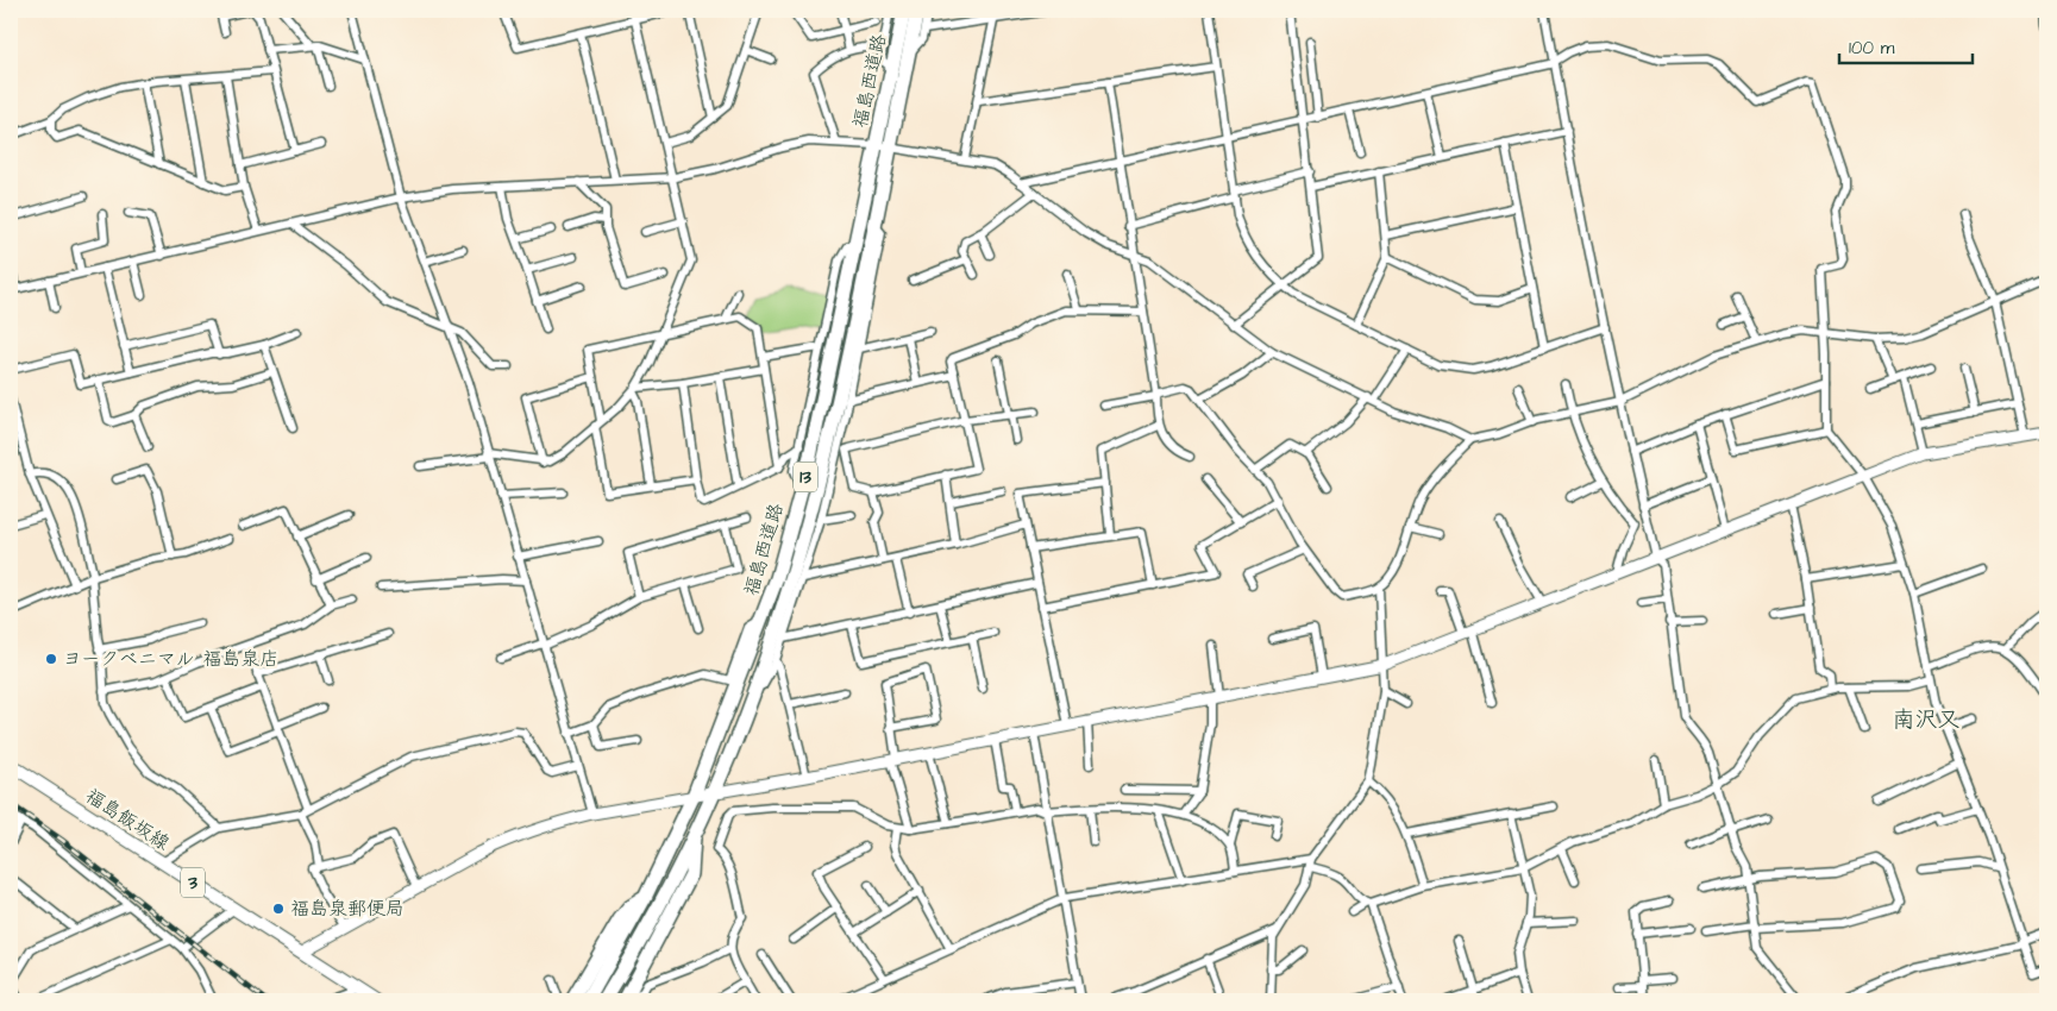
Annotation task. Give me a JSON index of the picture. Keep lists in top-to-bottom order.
{
  "streets": {
    "highway": ["福島西道路", "13"],
    "main road": ["福島飯坂線", "3"]
  },
  "districts": ["南沢又"],
  "places": ["ヨークベニマル 福島泉店", "福島泉郵便局"],
  "scale_bar": "100 m"
}
